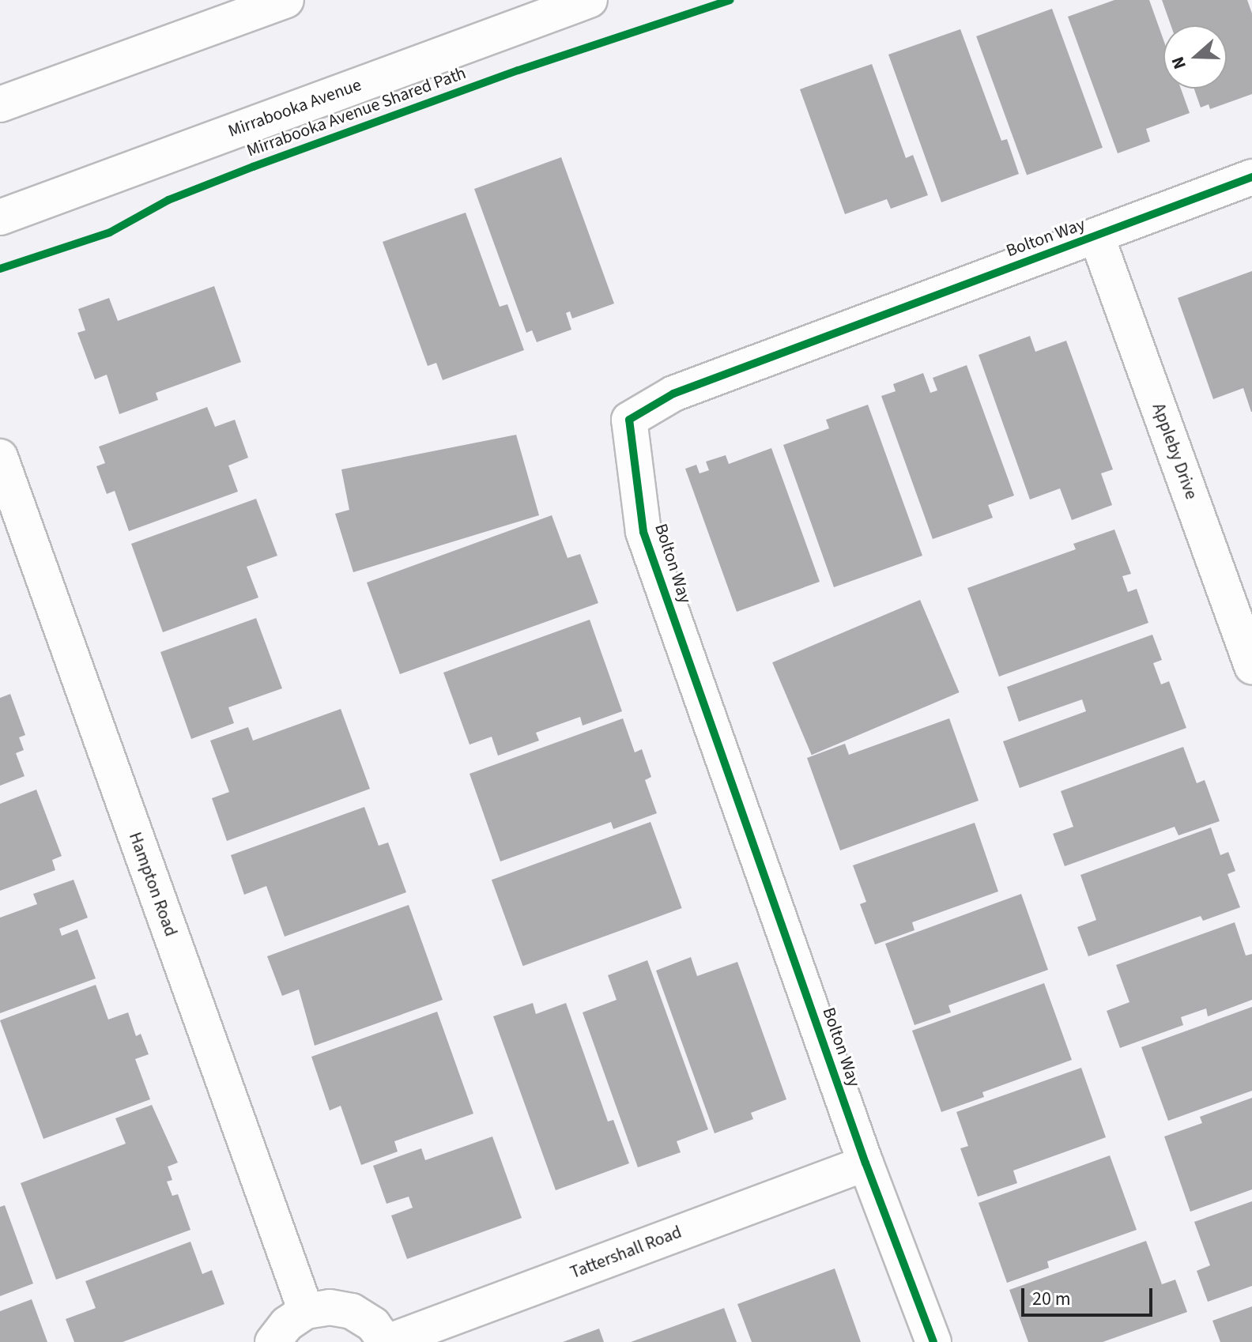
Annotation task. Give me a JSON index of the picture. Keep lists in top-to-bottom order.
{
  "streets": {
    "street": [
      "Mirrabooka Avenue",
      "Bolton Way",
      "Appleby Drive",
      "Hampton Road",
      "Tattershall Road"
    ],
    "cycle path": ["Mirrabooka Avenue Shared Path"]
  },
  "crossings": [
    ["Bolton Way", "Appleby Drive"],
    ["Bolton Way", "Tattershall Road"]
  ],
  "scale_bar": "20 m",
  "north": "left"
}
